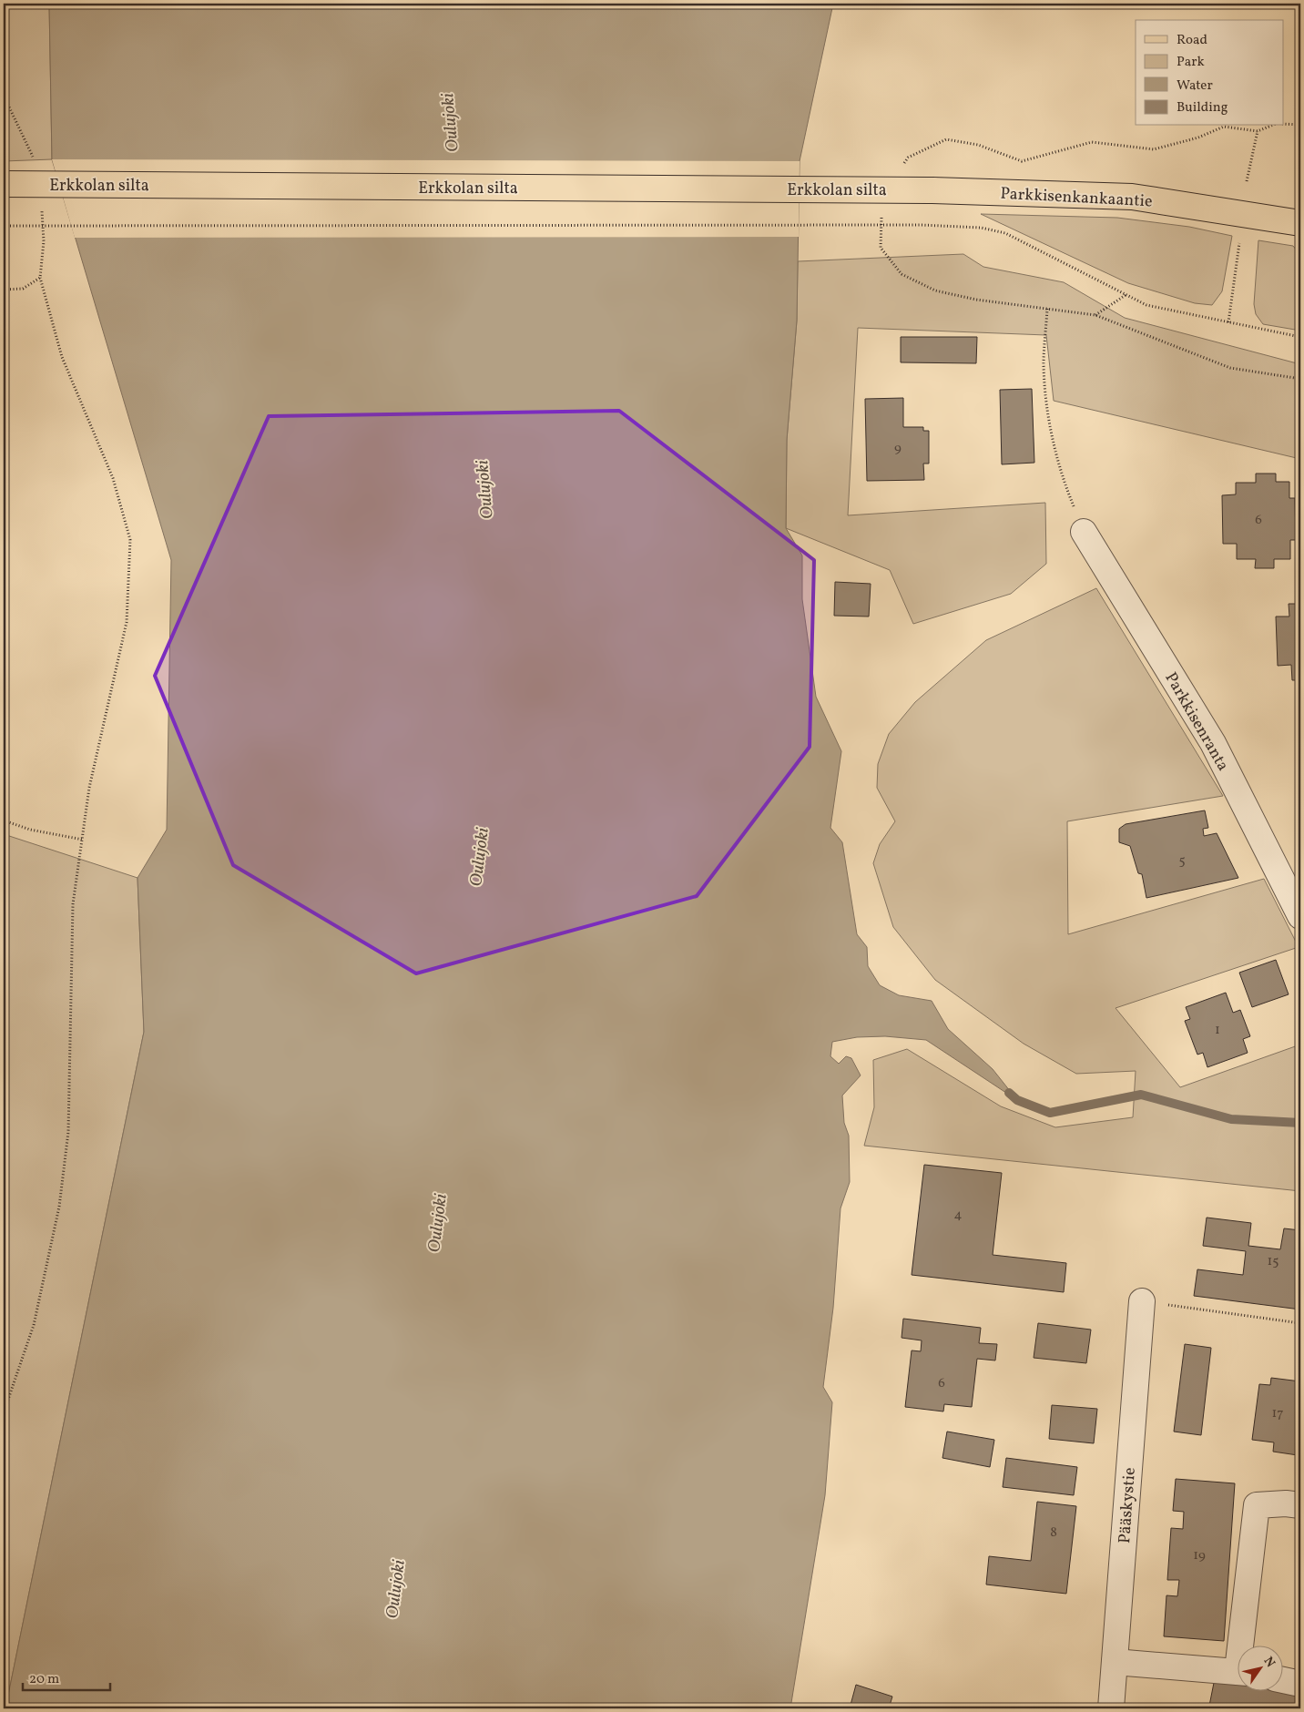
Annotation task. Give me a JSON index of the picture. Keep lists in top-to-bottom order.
{
  "streets": {
    "main road": ["Erkkolan silta", "Parkkisenkankaantie"],
    "street": ["Parkkisenranta", "Pääskystie"]
  },
  "crossings": [
    ["Erkkolan silta", "Parkkisenkankaantie"]
  ],
  "water": ["Oulujoki"],
  "house_numbers": [
    "9",
    "6",
    "5",
    "1",
    "4",
    "15",
    "6",
    "17",
    "8",
    "19"
  ],
  "legend": [
    "Road",
    "Park",
    "Water",
    "Building"
  ],
  "scale_bar": "20 m",
  "north": "top right"
}
